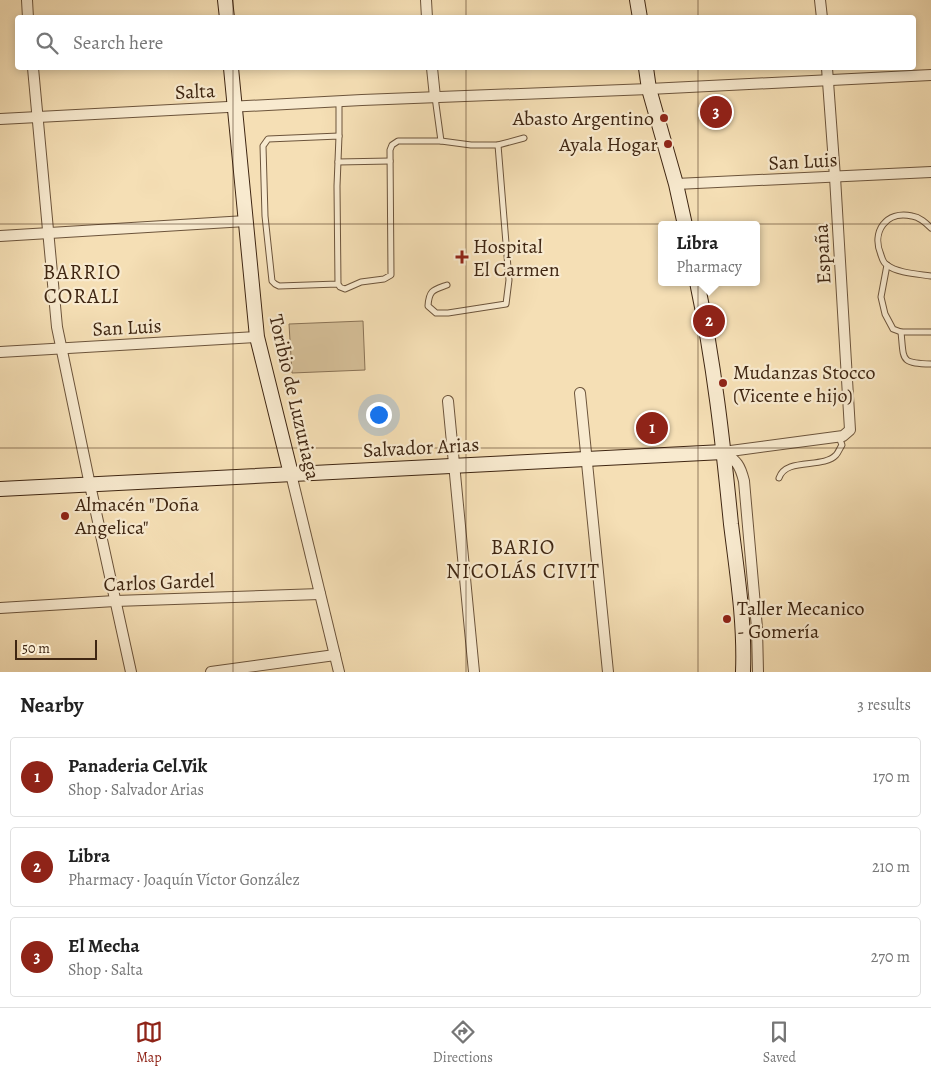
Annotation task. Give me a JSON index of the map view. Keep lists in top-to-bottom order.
{
  "streets": {
    "street": [
      "Salta",
      "San Luis",
      "España",
      "Toribio de Luzuriaga",
      "Salvador Arias",
      "Carlos Gardel"
    ]
  },
  "crossings": [
    ["Salta", "España"],
    ["Salta", "Toribio de Luzuriaga"],
    ["San Luis", "España"],
    ["San Luis", "Toribio de Luzuriaga"],
    ["España", "Salvador Arias"],
    ["Toribio de Luzuriaga", "Salvador Arias"],
    ["Toribio de Luzuriaga", "Carlos Gardel"]
  ],
  "districts": ["BARRIO CORALI", "BARIO NICOLÁS CIVIT"],
  "places": {
    "other": [
      "Abasto Argentino",
      "Ayala Hogar",
      "Mudanzas Stocco (Vicente e hijo)",
      "Almacén \"Doña Angelica\"",
      "Taller Mecanico - Gomería"
    ],
    "health": ["Hospital El Carmen"]
  },
  "scale_bar": "50 m",
  "page": {
    "search": "Search here",
    "pins": ["3", "2", "1"],
    "popup": ["Libra", "Pharmacy"],
    "scale": "50 m",
    "heading": ["Nearby", "3 results"],
    "list": [
      {
        "mark": "1",
        "name": "Panaderia Cel.Vik",
        "note": "Shop · Salvador Arias",
        "value": "170 m"
      },
      {
        "mark": "2",
        "name": "Libra",
        "note": "Pharmacy · Joaquín Víctor González",
        "value": "210 m"
      },
      {
        "mark": "3",
        "name": "El Mecha",
        "note": "Shop · Salta",
        "value": "270 m"
      }
    ],
    "nav": ["Map", "Directions", "Saved"]
  }
}
